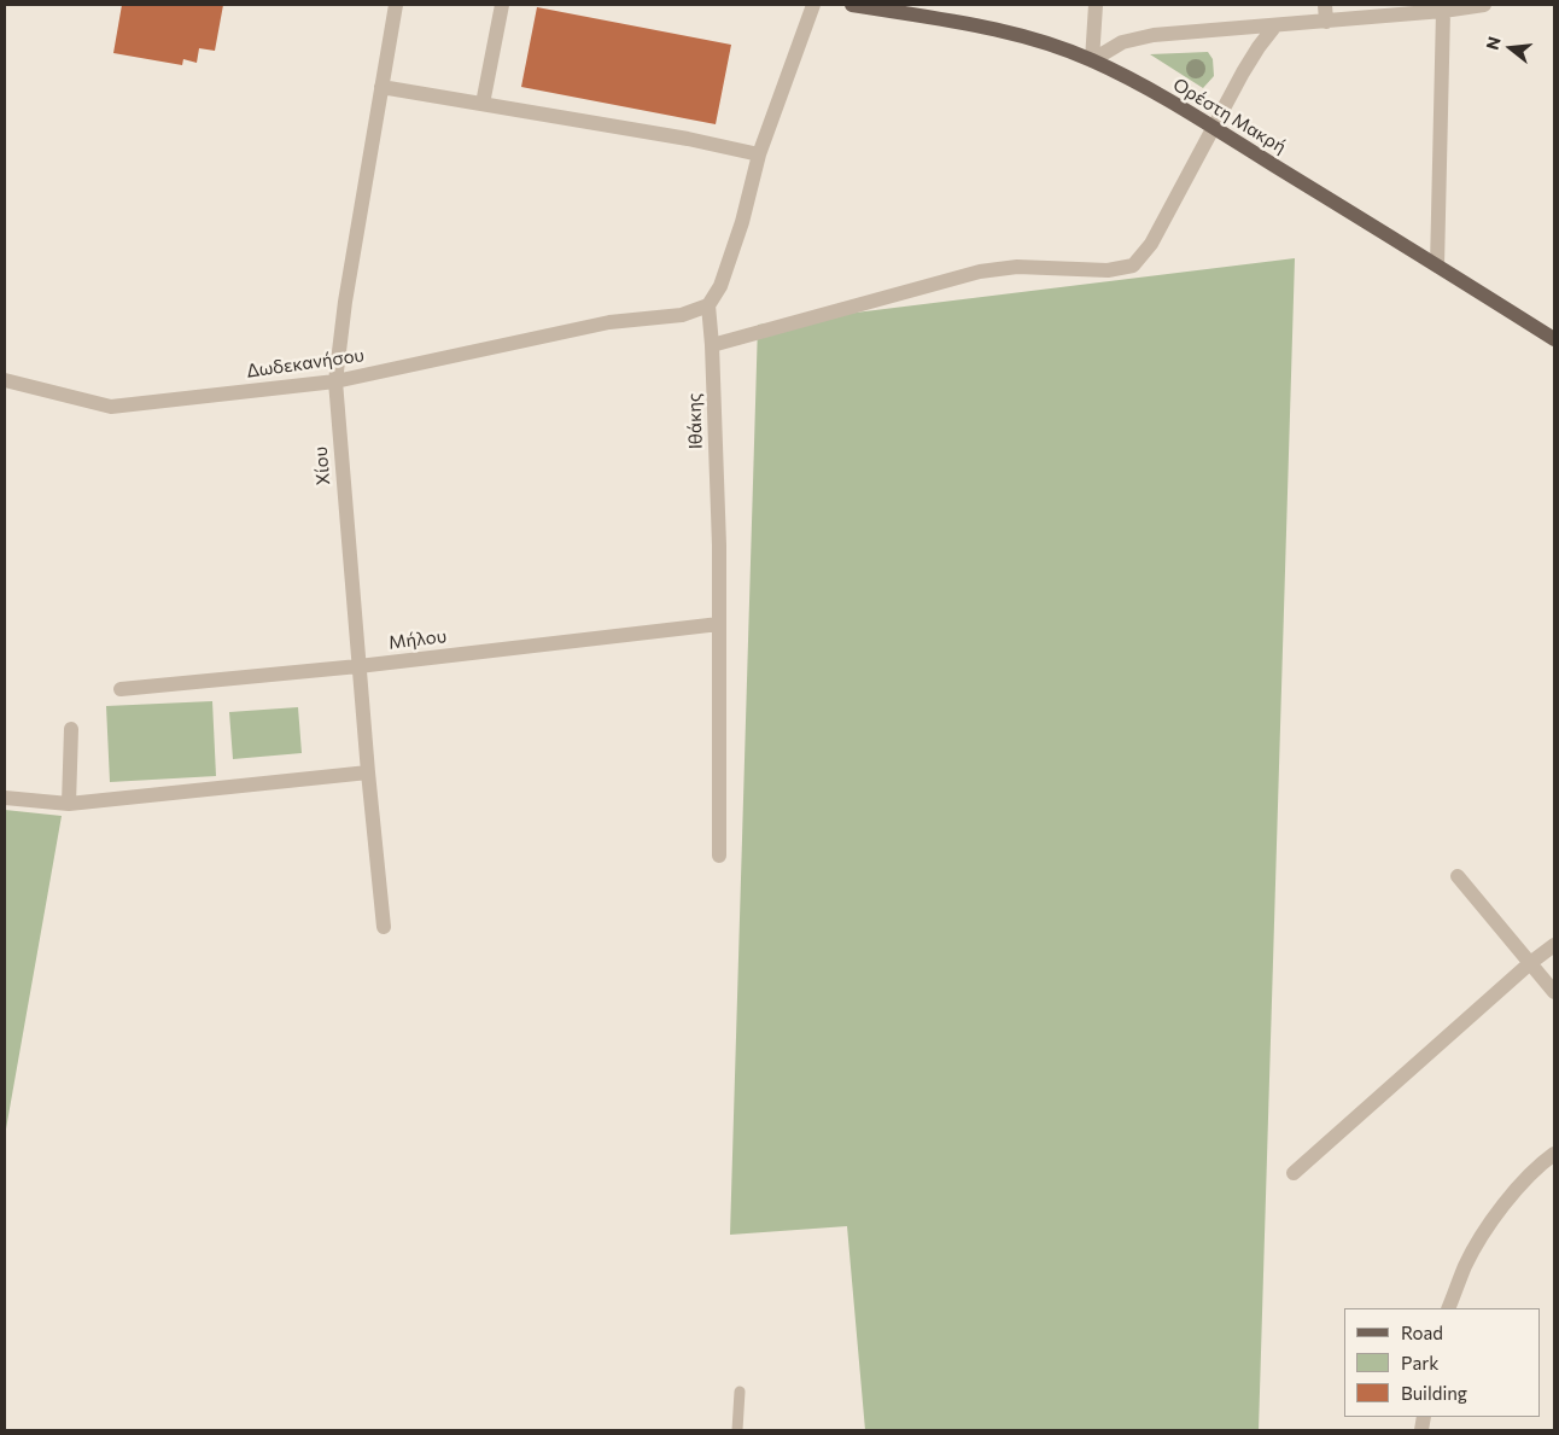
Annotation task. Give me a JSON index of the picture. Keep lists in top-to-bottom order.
{
  "streets": {
    "main road": ["Ορέστη Μακρή"],
    "street": [
      "Δωδεκανήσου",
      "Ιθάκης",
      "Χίου",
      "Μήλου"
    ]
  },
  "crossings": [
    ["Δωδεκανήσου", "Ιθάκης"],
    ["Δωδεκανήσου", "Χίου"],
    ["Ιθάκης", "Μήλου"],
    ["Χίου", "Μήλου"]
  ],
  "legend": ["Road", "Park", "Building"],
  "north": "left"
}
